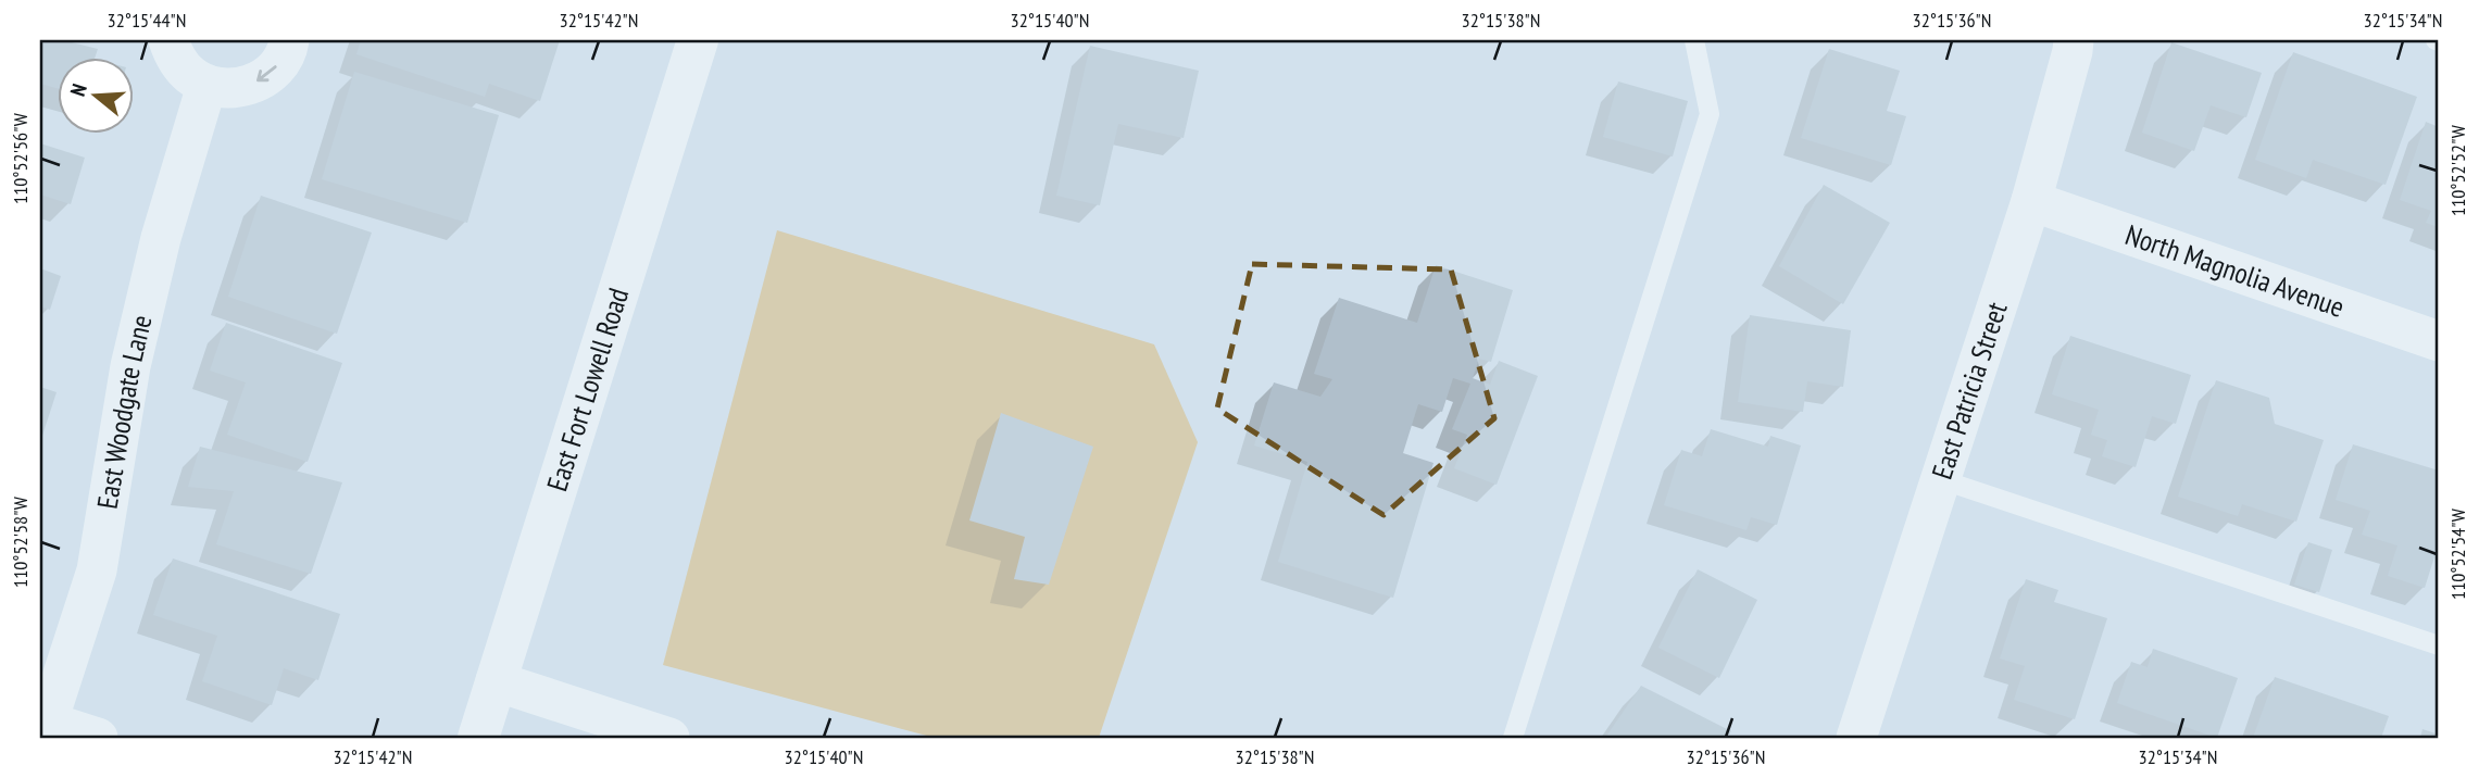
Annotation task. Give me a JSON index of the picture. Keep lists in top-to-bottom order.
{
  "streets": {
    "street": [
      "North Magnolia Avenue",
      "East Fort Lowell Road",
      "East Patricia Street",
      "East Woodgate Lane"
    ]
  },
  "crossings": [
    ["North Magnolia Avenue", "East Patricia Street"]
  ],
  "north": "left",
  "coordinates": [
    "32°15'44\"N",
    "32°15'42\"N",
    "32°15'40\"N",
    "32°15'38\"N",
    "32°15'36\"N",
    "32°15'34\"N",
    "110°52'56\"W",
    "110°52'52\"W",
    "110°52'58\"W",
    "110°52'54\"W"
  ]
}
